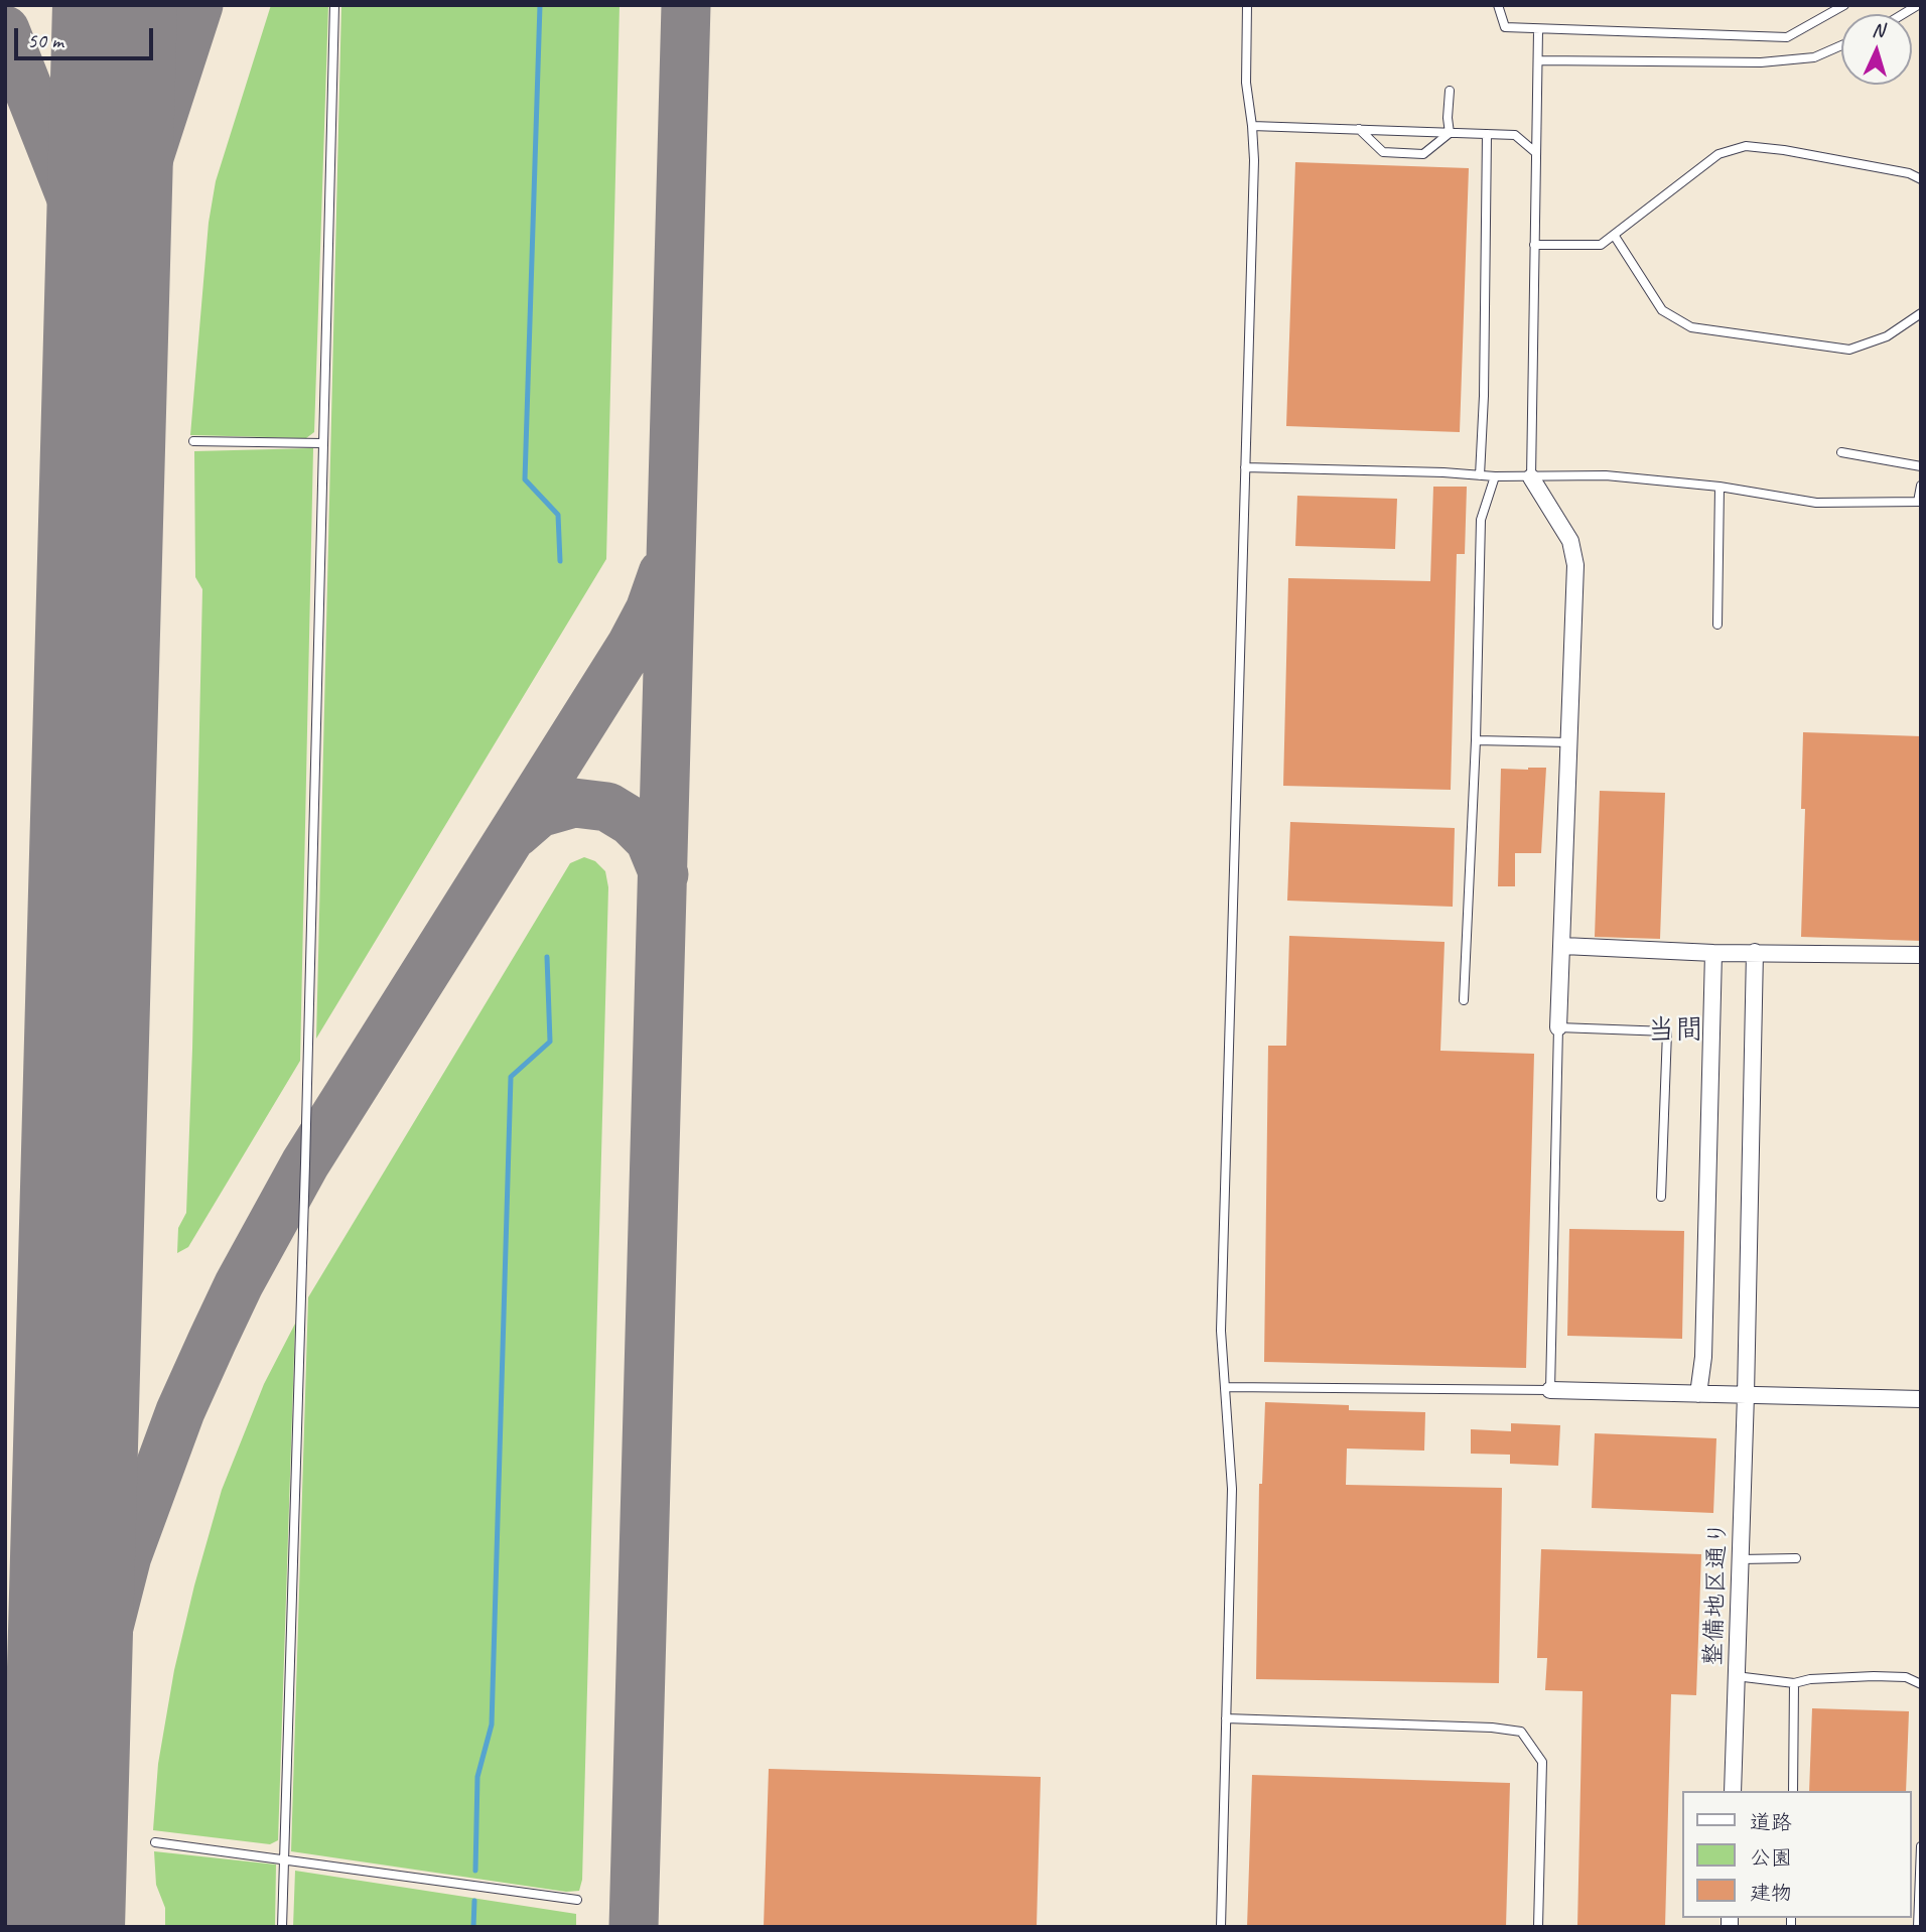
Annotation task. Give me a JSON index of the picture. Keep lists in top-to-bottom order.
{
  "streets": {
    "street": ["整備地区通り"]
  },
  "districts": ["当間"],
  "legend": ["道路", "公園", "建物"],
  "scale_bar": "50 m",
  "north": "top"
}
